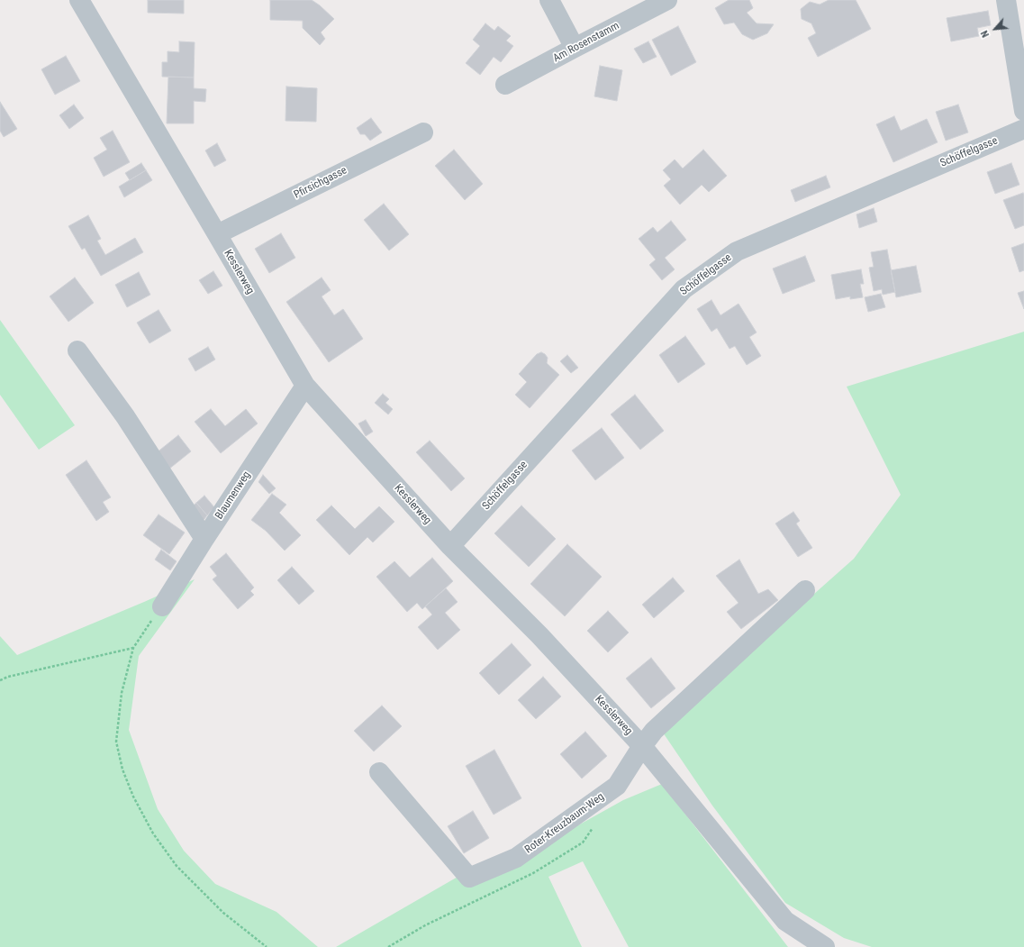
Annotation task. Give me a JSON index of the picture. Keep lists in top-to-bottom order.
{
  "streets": {
    "street": [
      "Am Rosenstamm",
      "Schöffelgasse",
      "Pfirsichgasse",
      "Kesslerweg",
      "Blaumenweg",
      "Roter-Kreuzbaum-Weg"
    ]
  },
  "crossings": [
    ["Schöffelgasse", "Kesslerweg"],
    ["Pfirsichgasse", "Kesslerweg"],
    ["Kesslerweg", "Blaumenweg"],
    ["Kesslerweg", "Roter-Kreuzbaum-Weg"]
  ],
  "north": "bottom left"
}
